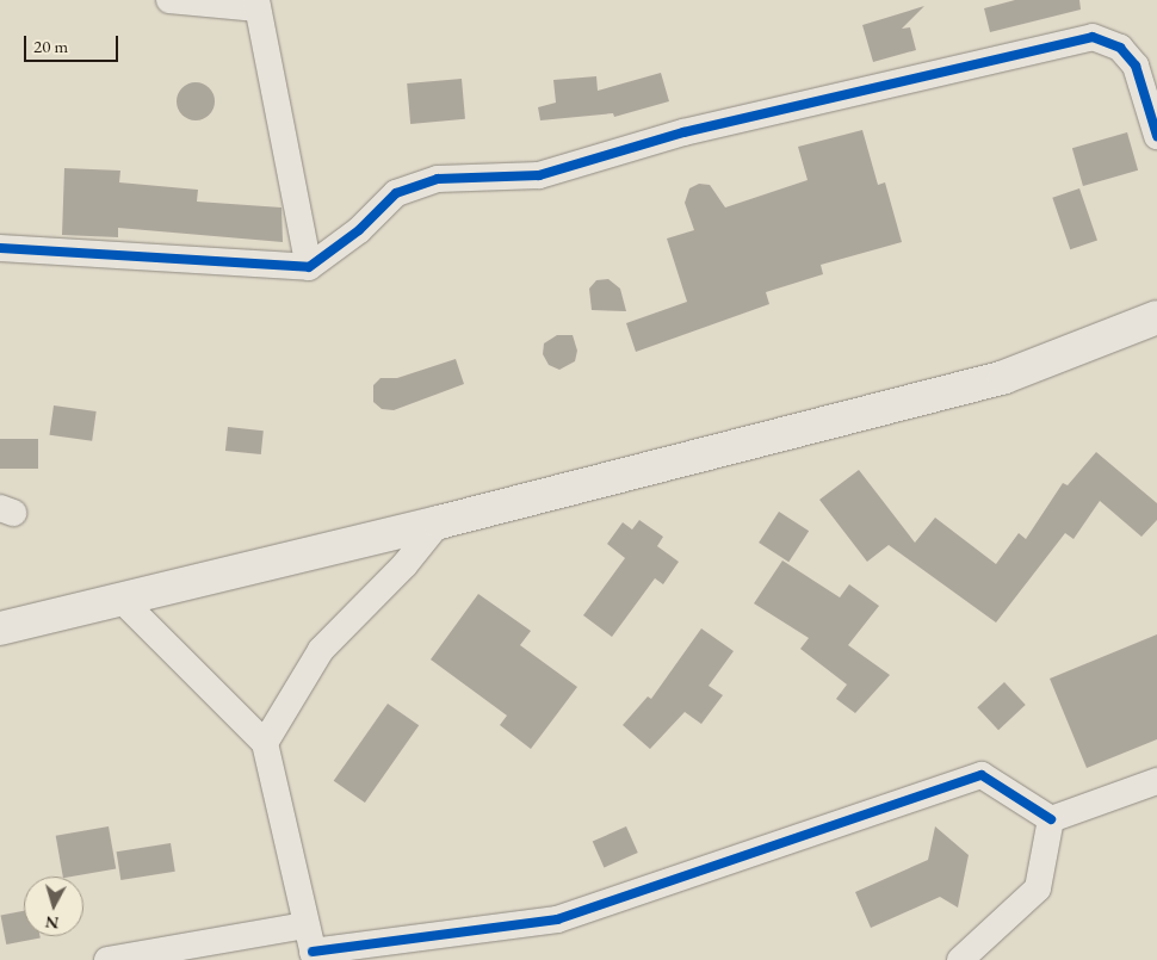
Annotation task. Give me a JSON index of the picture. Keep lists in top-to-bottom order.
{
  "scale_bar": "20 m",
  "north": "bottom"
}
